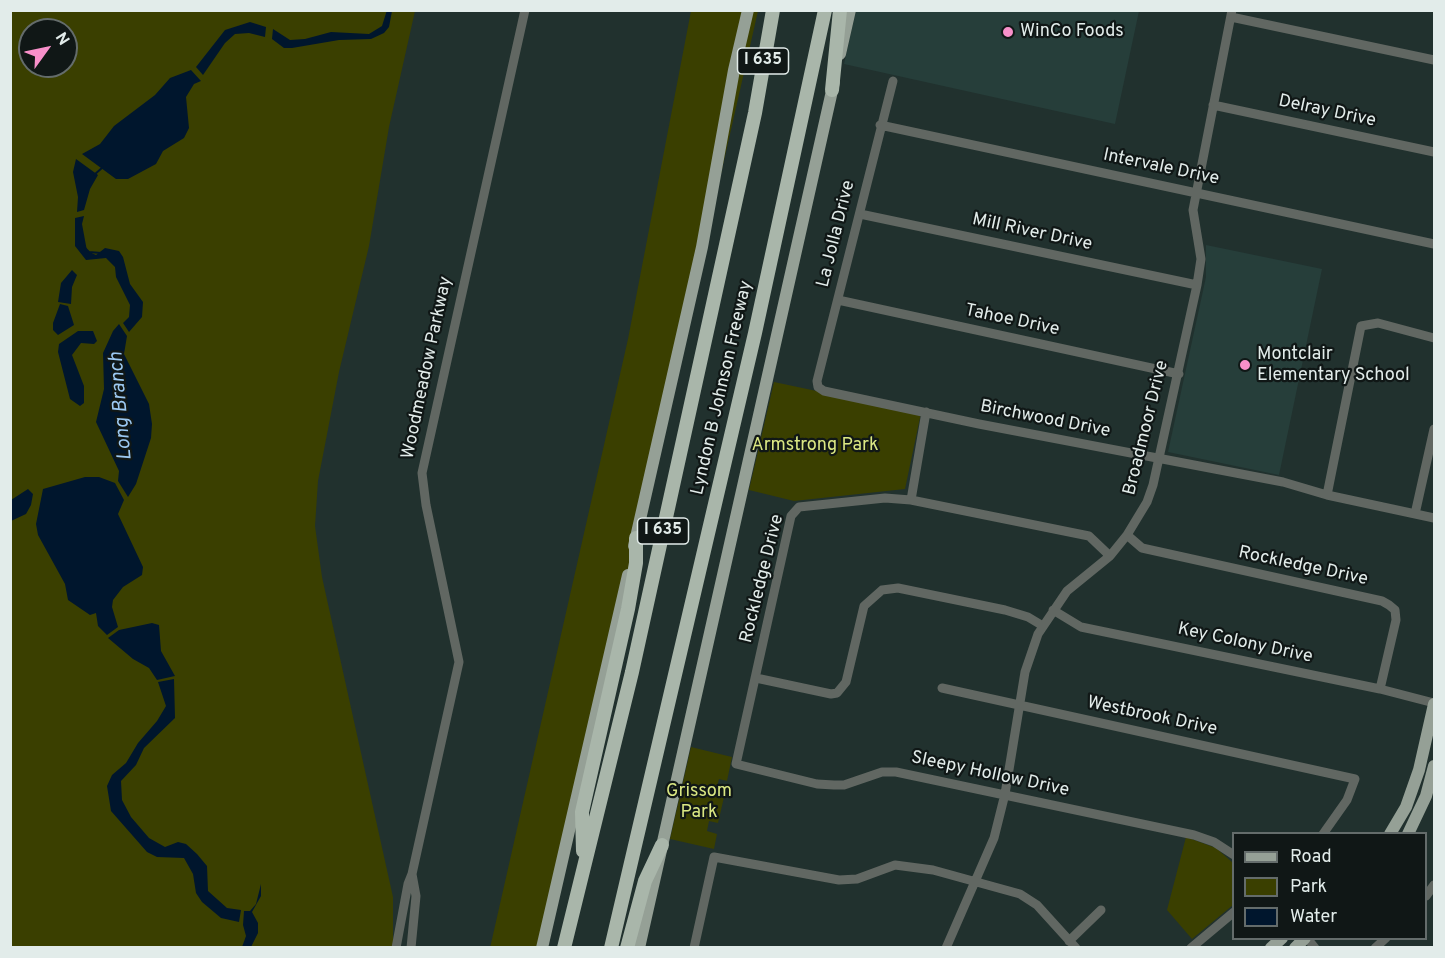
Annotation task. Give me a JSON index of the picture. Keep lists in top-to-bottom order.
{
  "streets": {
    "highway": ["I 635", "Lyndon B Johnson Freeway"],
    "street": [
      "Delray Drive",
      "Intervale Drive",
      "Mill River Drive",
      "La Jolla Drive",
      "Tahoe Drive",
      "Woodmeadow Parkway",
      "Birchwood Drive",
      "Broadmoor Drive",
      "Rockledge Drive",
      "Key Colony Drive",
      "Westbrook Drive",
      "Sleepy Hollow Drive"
    ]
  },
  "crossings": [
    ["Delray Drive", "Broadmoor Drive"],
    ["Intervale Drive", "La Jolla Drive"],
    ["Intervale Drive", "Broadmoor Drive"],
    ["Mill River Drive", "La Jolla Drive"],
    ["Mill River Drive", "Broadmoor Drive"],
    ["La Jolla Drive", "Tahoe Drive"],
    ["La Jolla Drive", "Birchwood Drive"],
    ["Tahoe Drive", "Broadmoor Drive"],
    ["Birchwood Drive", "Broadmoor Drive"],
    ["Broadmoor Drive", "Rockledge Drive"],
    ["Broadmoor Drive", "Key Colony Drive"],
    ["Broadmoor Drive", "Westbrook Drive"],
    ["Broadmoor Drive", "Sleepy Hollow Drive"],
    ["Rockledge Drive", "Key Colony Drive"],
    ["Rockledge Drive", "Sleepy Hollow Drive"]
  ],
  "water": ["Long Branch"],
  "parks": ["Armstrong Park", "Grissom Park"],
  "places": ["WinCo Foods", "Montclair Elementary School"],
  "legend": ["Road", "Park", "Water"],
  "north": "top right"
}
